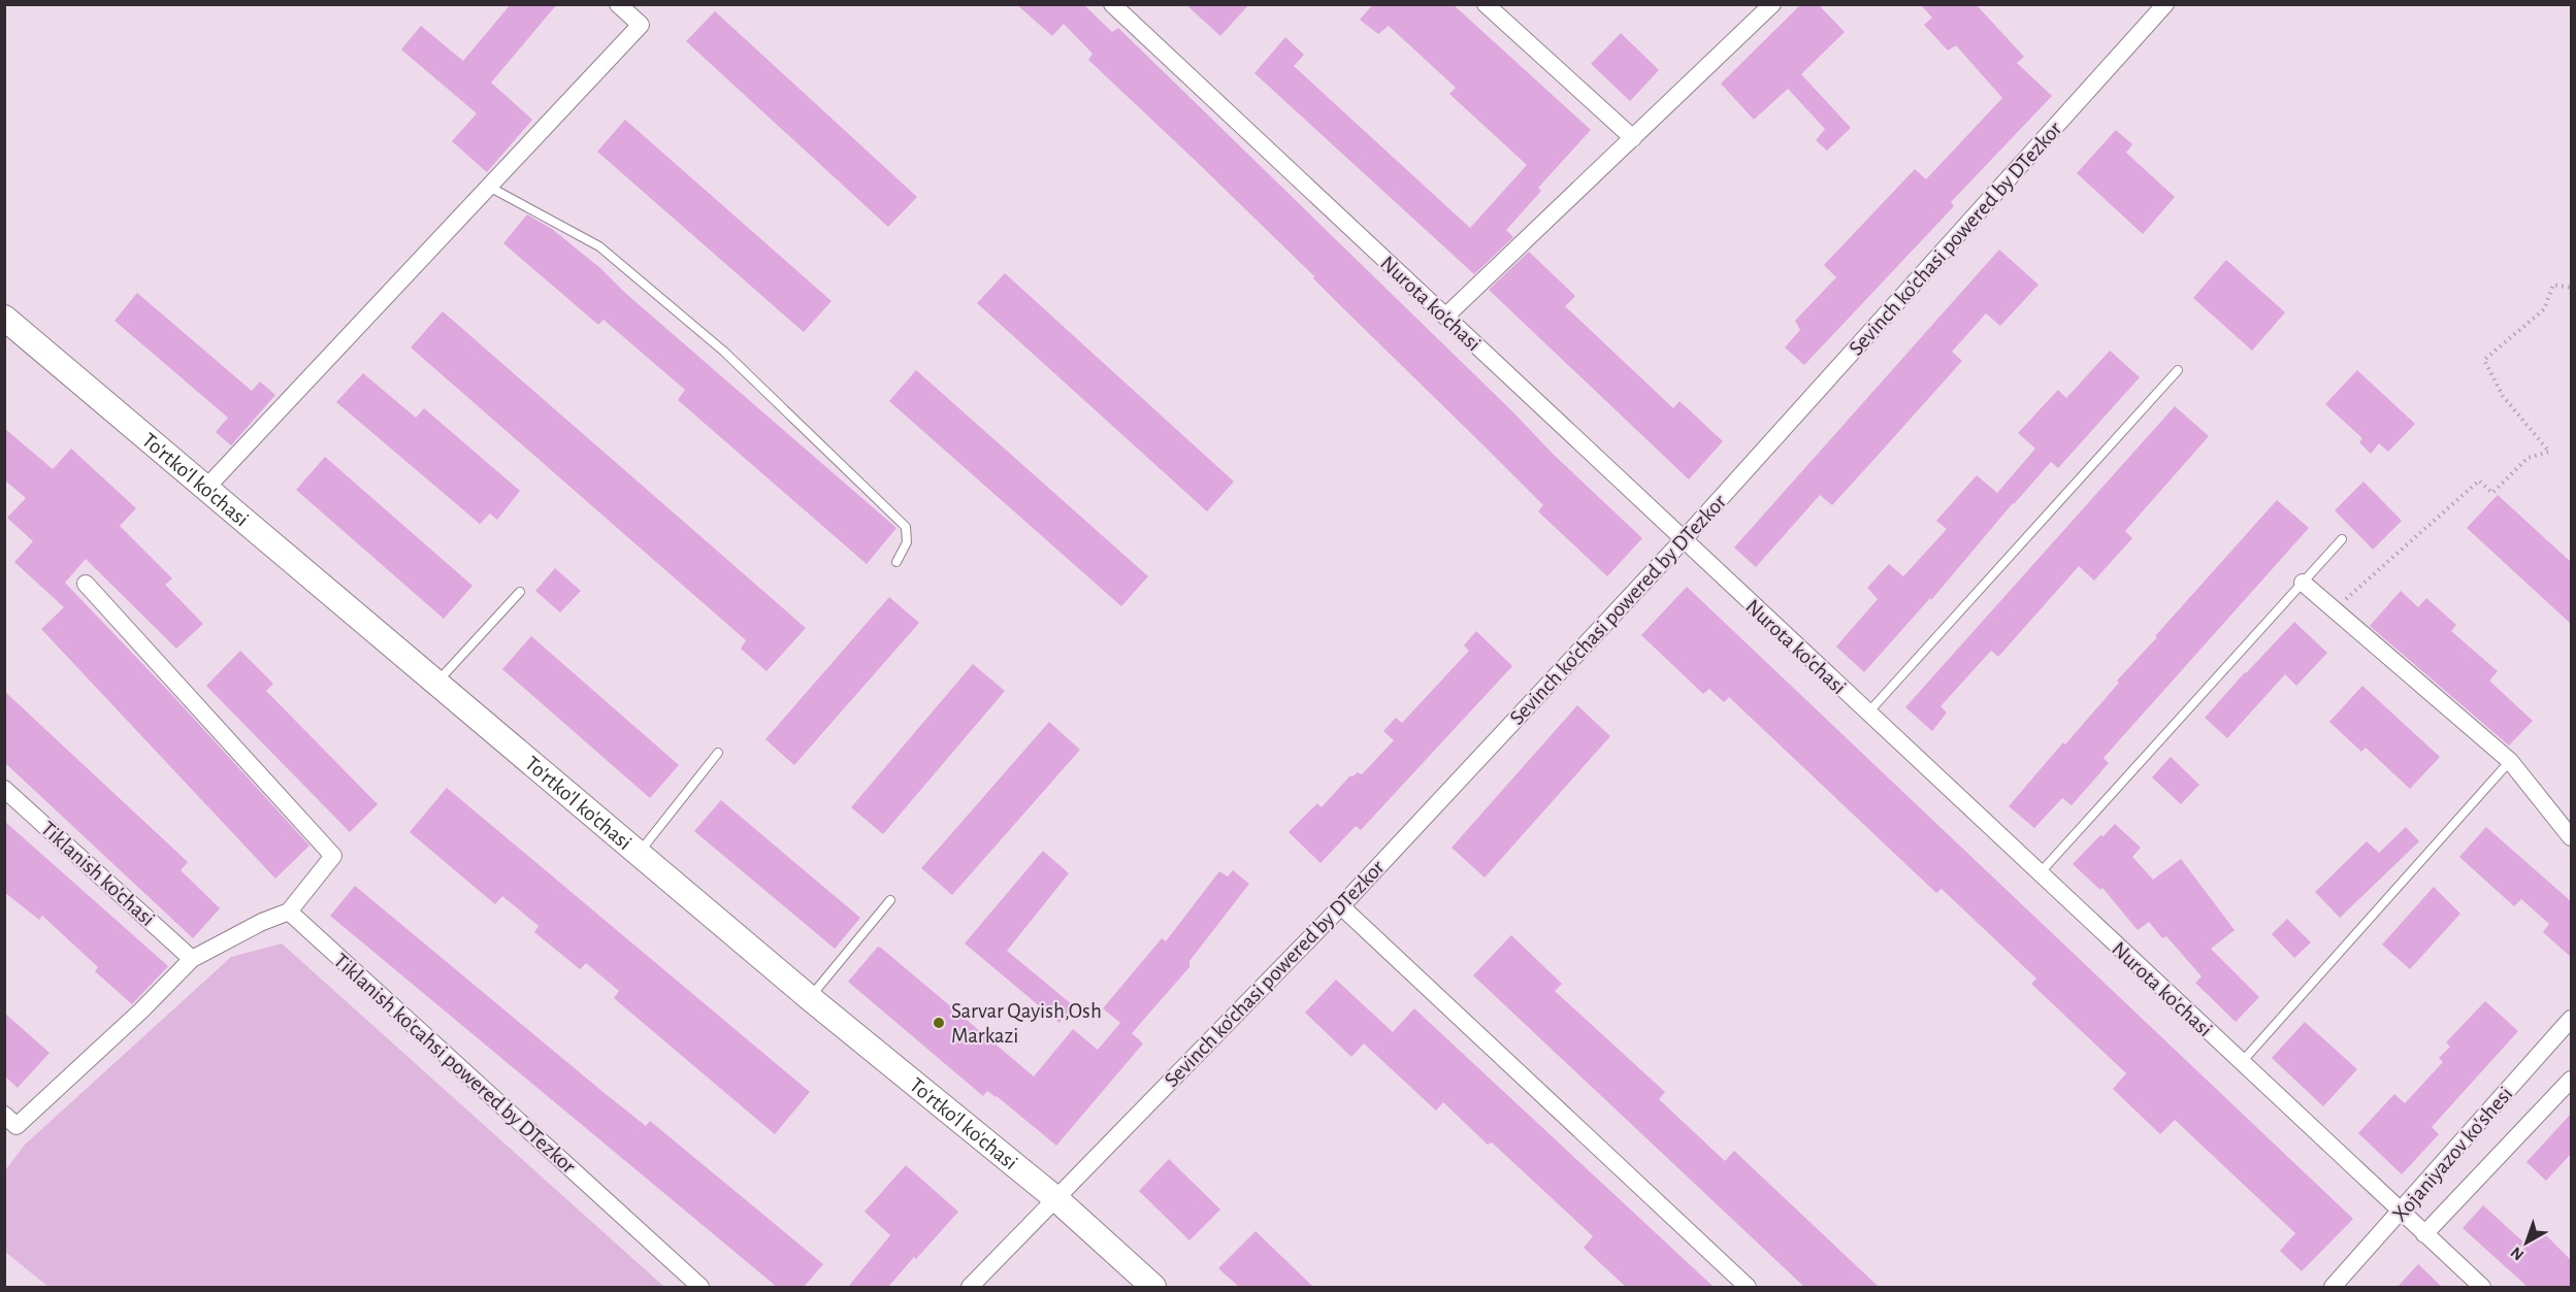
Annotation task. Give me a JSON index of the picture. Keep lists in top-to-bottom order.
{
  "streets": {
    "street": [
      "Sevinch ko'chasi powered by DTezkor",
      "Nurota ko'chasi",
      "To'rtko'l ko'chasi",
      "Tiklanish ko'chasi",
      "Tiklanish ko'cahsi powered by DTezkor",
      "Xojaniyazov ko'shesi"
    ]
  },
  "crossings": [
    ["Sevinch ko'chasi powered by DTezkor", "Nurota ko'chasi"],
    ["Sevinch ko'chasi powered by DTezkor", "To'rtko'l ko'chasi"],
    ["Nurota ko'chasi", "Xojaniyazov ko'shesi"]
  ],
  "places": ["Sarvar Qayish,Osh Markazi"],
  "north": "bottom left"
}
